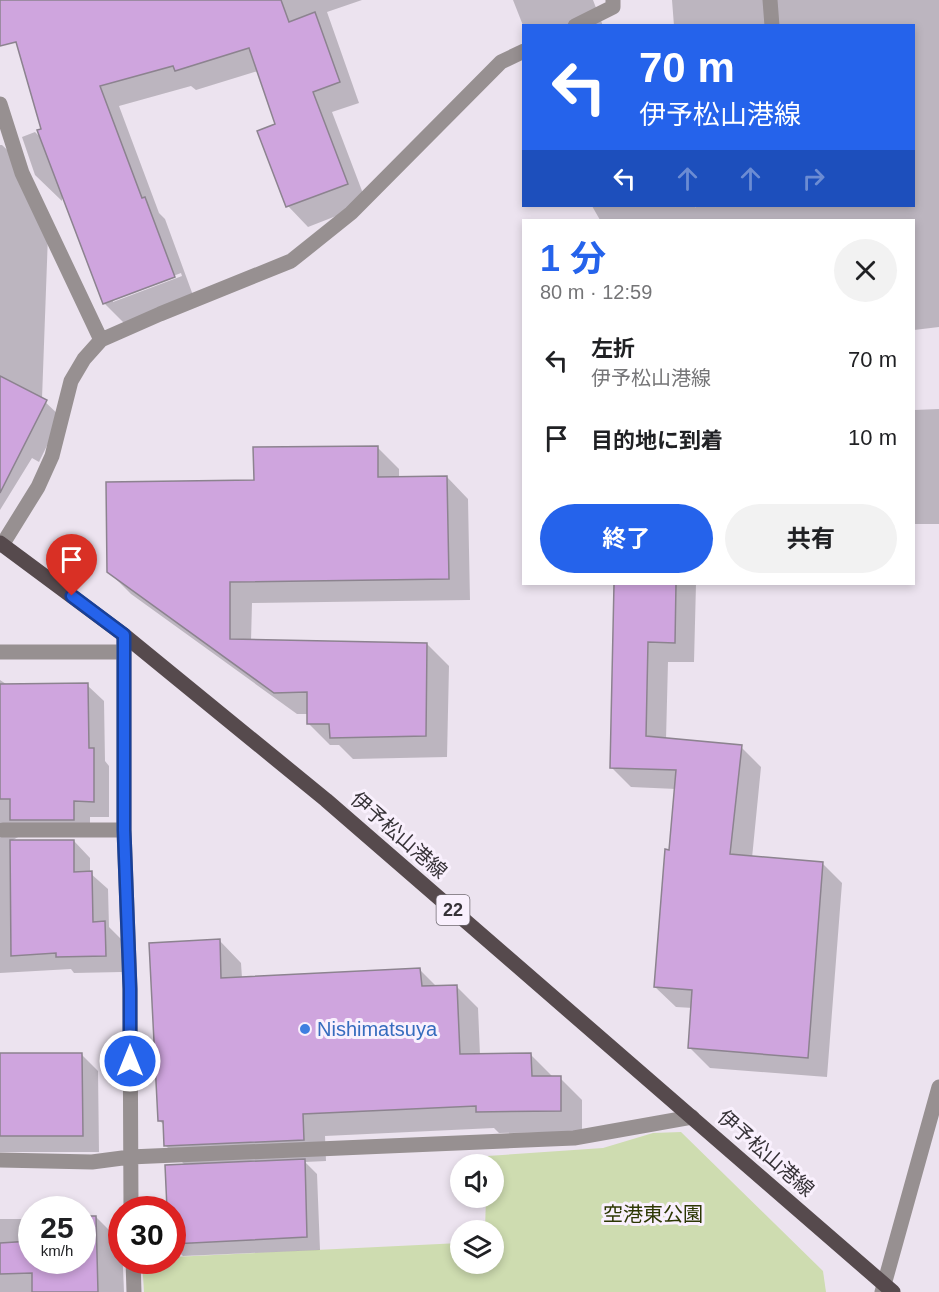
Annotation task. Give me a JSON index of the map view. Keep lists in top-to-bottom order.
{
  "streets": {
    "main road": ["伊予松山港線", "22"]
  },
  "parks": ["空港東公園"],
  "places": ["Nishimatsuya"],
  "page": {
    "turn": ["70 m", "伊予松山港線"],
    "heading": ["1 分", "80 m · 12:59"],
    "list": [
      {
        "name": "左折",
        "note": "伊予松山港線",
        "value": "70 m"
      },
      {
        "name": "目的地に到着",
        "value": "10 m"
      }
    ],
    "buttons": ["終了", "共有"],
    "speed": "25 km/h",
    "limit": "30"
  }
}
